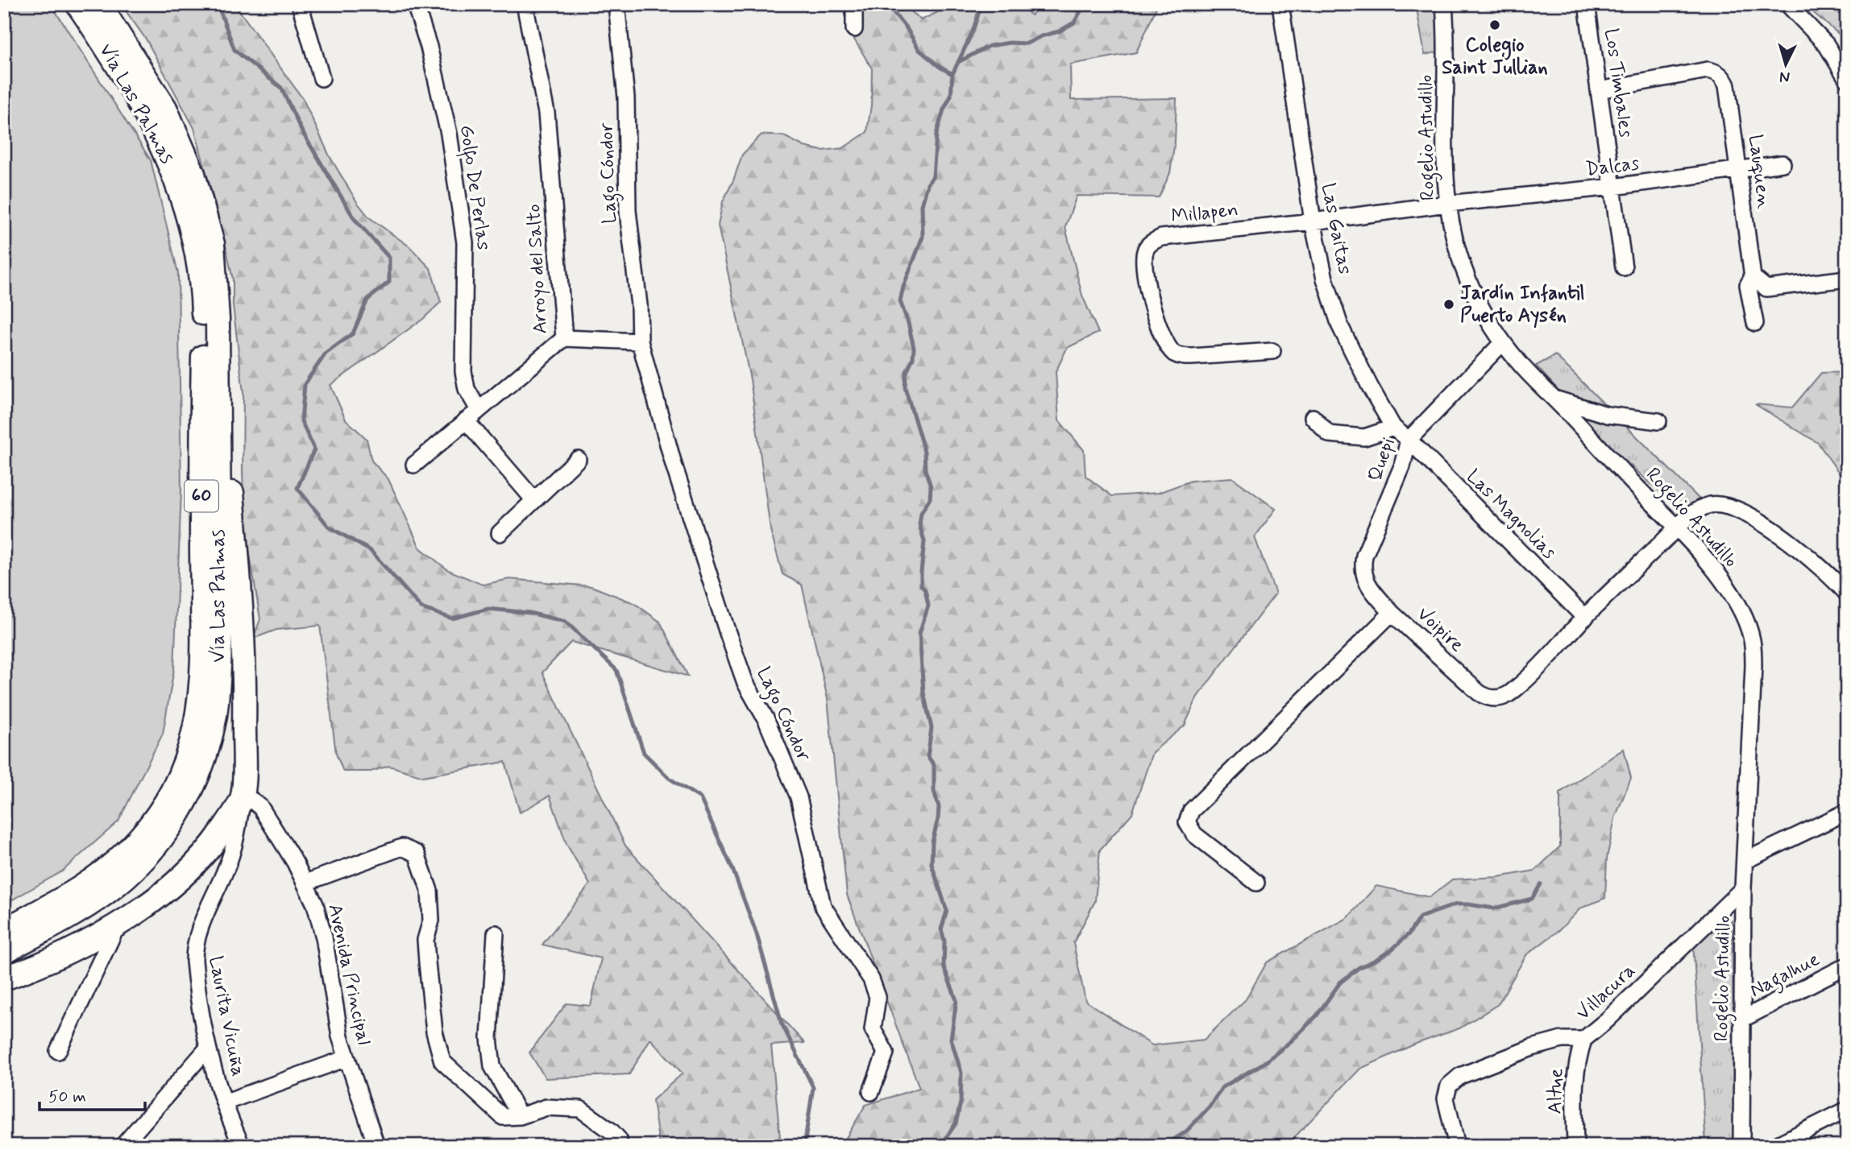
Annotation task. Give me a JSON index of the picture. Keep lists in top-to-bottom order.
{
  "streets": {
    "highway": ["Vía Las Palmas", "60"],
    "street": [
      "Los Timbales",
      "Rogelio Astudillo",
      "Dalcas",
      "Lauquen",
      "Lago Cóndor",
      "Golfo De Perlas",
      "Millapen",
      "Las Gaitas",
      "Arroyo del Salto",
      "Quepi",
      "Las Magnolias",
      "Voipire",
      "Avenida Principal",
      "Nagalhue",
      "Villacura",
      "Laurita Vicuña",
      "Altue"
    ]
  },
  "crossings": [
    ["Los Timbales", "Dalcas"],
    ["Los Timbales", "Lauquen"],
    ["Rogelio Astudillo", "Dalcas"],
    ["Rogelio Astudillo", "Millapen"],
    ["Rogelio Astudillo", "Quepi"],
    ["Rogelio Astudillo", "Voipire"],
    ["Rogelio Astudillo", "Nagalhue"],
    ["Rogelio Astudillo", "Villacura"],
    ["Dalcas", "Lauquen"],
    ["Dalcas", "Millapen"],
    ["Golfo De Perlas", "Arroyo del Salto"],
    ["Millapen", "Las Gaitas"],
    ["Las Gaitas", "Quepi"],
    ["Las Gaitas", "Las Magnolias"],
    ["Quepi", "Las Magnolias"],
    ["Quepi", "Voipire"],
    ["Las Magnolias", "Voipire"],
    ["Avenida Principal", "Laurita Vicuña"],
    ["Villacura", "Altue"]
  ],
  "places": ["Colegio Saint Jullian", "Jardín Infantil Puerto Aysén"],
  "scale_bar": "50 m",
  "north": "bottom"
}
